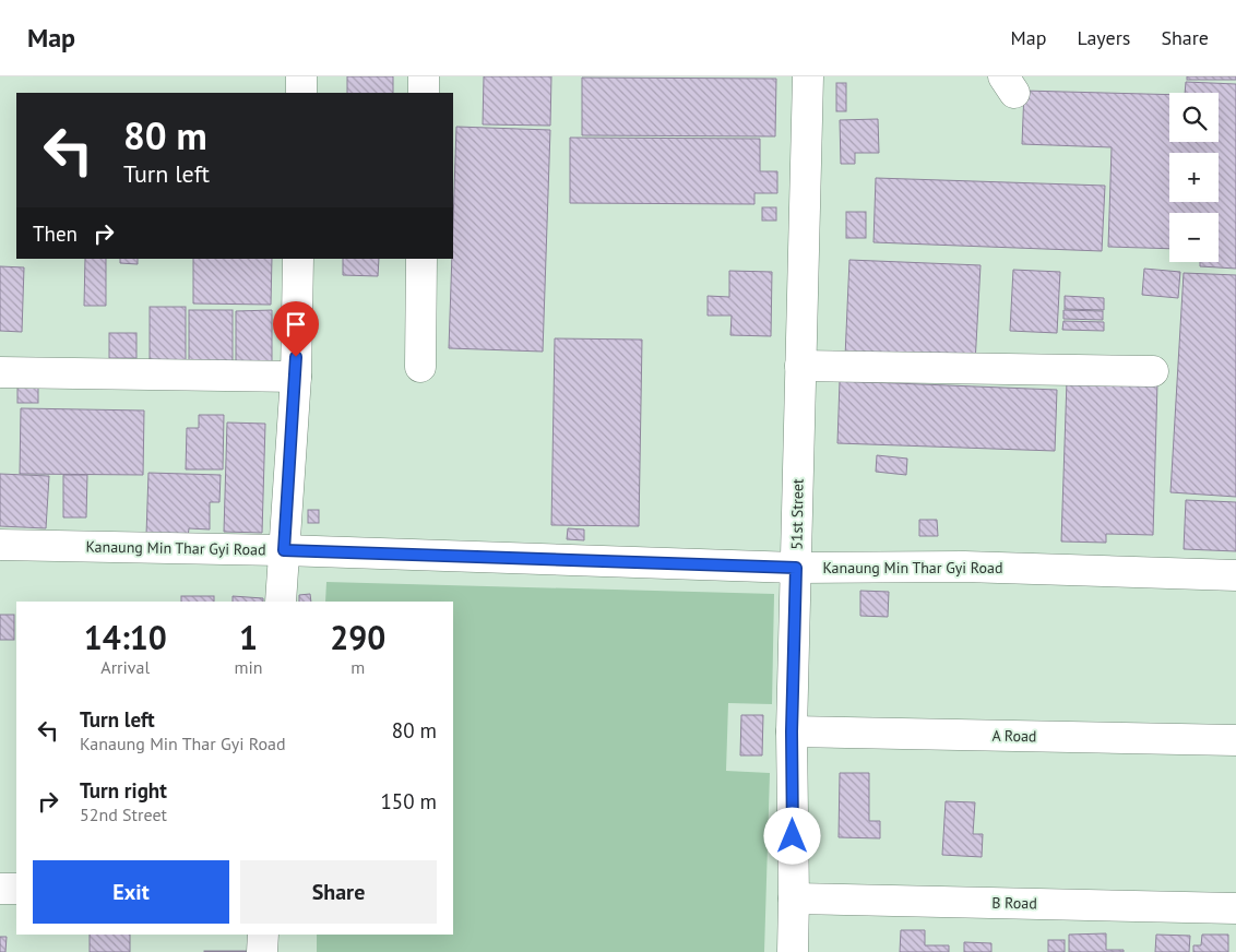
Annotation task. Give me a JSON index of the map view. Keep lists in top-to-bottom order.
{
  "streets": {
    "street": [
      "51st Street",
      "Kanaung Min Thar Gyi Road",
      "A Road",
      "B Road"
    ]
  },
  "crossings": [
    ["51st Street", "Kanaung Min Thar Gyi Road"],
    ["51st Street", "A Road"],
    ["51st Street", "B Road"]
  ],
  "page": {
    "header": "Map",
    "nav": ["Map", "Layers", "Share"],
    "map_buttons": ["+", "−"],
    "turn": ["80 m", "Turn left"],
    "then": "Then",
    "eta": [
      "14:10",
      "Arrival",
      "1",
      "min",
      "290",
      "m"
    ],
    "list": [
      {
        "name": "Turn left",
        "note": "Kanaung Min Thar Gyi Road",
        "value": "80 m"
      },
      {
        "name": "Turn right",
        "note": "52nd Street",
        "value": "150 m"
      }
    ],
    "buttons": ["Exit", "Share"]
  }
}
